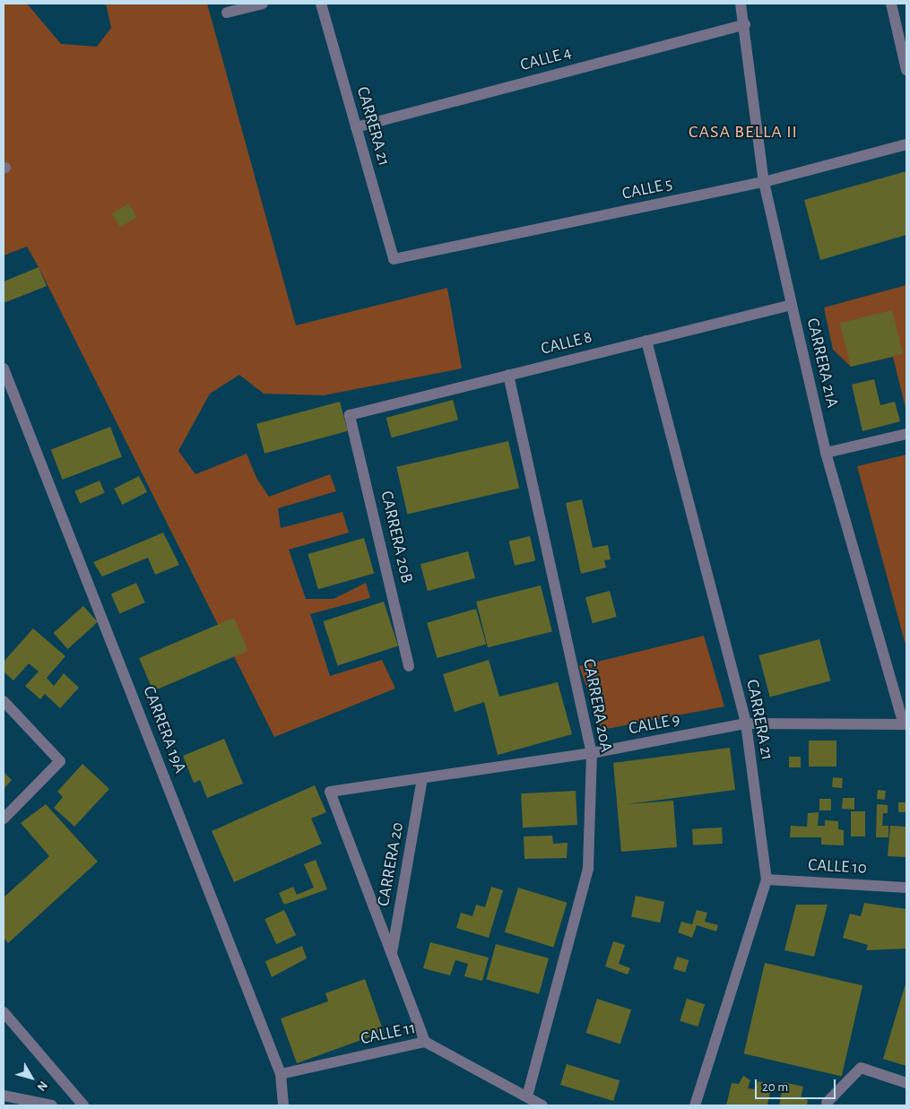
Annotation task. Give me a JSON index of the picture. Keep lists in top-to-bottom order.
{
  "streets": {
    "street": [
      "CALLE 4",
      "CARRERA 21",
      "CALLE 5",
      "CALLE 8",
      "CARRERA 21A",
      "CARRERA 20B",
      "CARRERA 20A",
      "CALLE 9",
      "CARRERA 19A",
      "CARRERA 20",
      "CALLE 10",
      "CALLE 11"
    ]
  },
  "crossings": [
    ["CALLE 4", "CARRERA 21"],
    ["CALLE 4", "CARRERA 21A"],
    ["CARRERA 21", "CALLE 5"],
    ["CARRERA 21", "CALLE 8"],
    ["CARRERA 21", "CALLE 9"],
    ["CARRERA 21", "CALLE 10"],
    ["CALLE 5", "CARRERA 21A"],
    ["CALLE 8", "CARRERA 21A"],
    ["CALLE 8", "CARRERA 20B"],
    ["CALLE 8", "CARRERA 20A"],
    ["CARRERA 21A", "CALLE 9"],
    ["CARRERA 20A", "CALLE 9"],
    ["CARRERA 20A", "CALLE 11"],
    ["CALLE 9", "CARRERA 20"],
    ["CARRERA 19A", "CALLE 11"],
    ["CARRERA 20", "CALLE 11"]
  ],
  "districts": ["CASA BELLA II"],
  "scale_bar": "20 m",
  "north": "bottom right"
}
